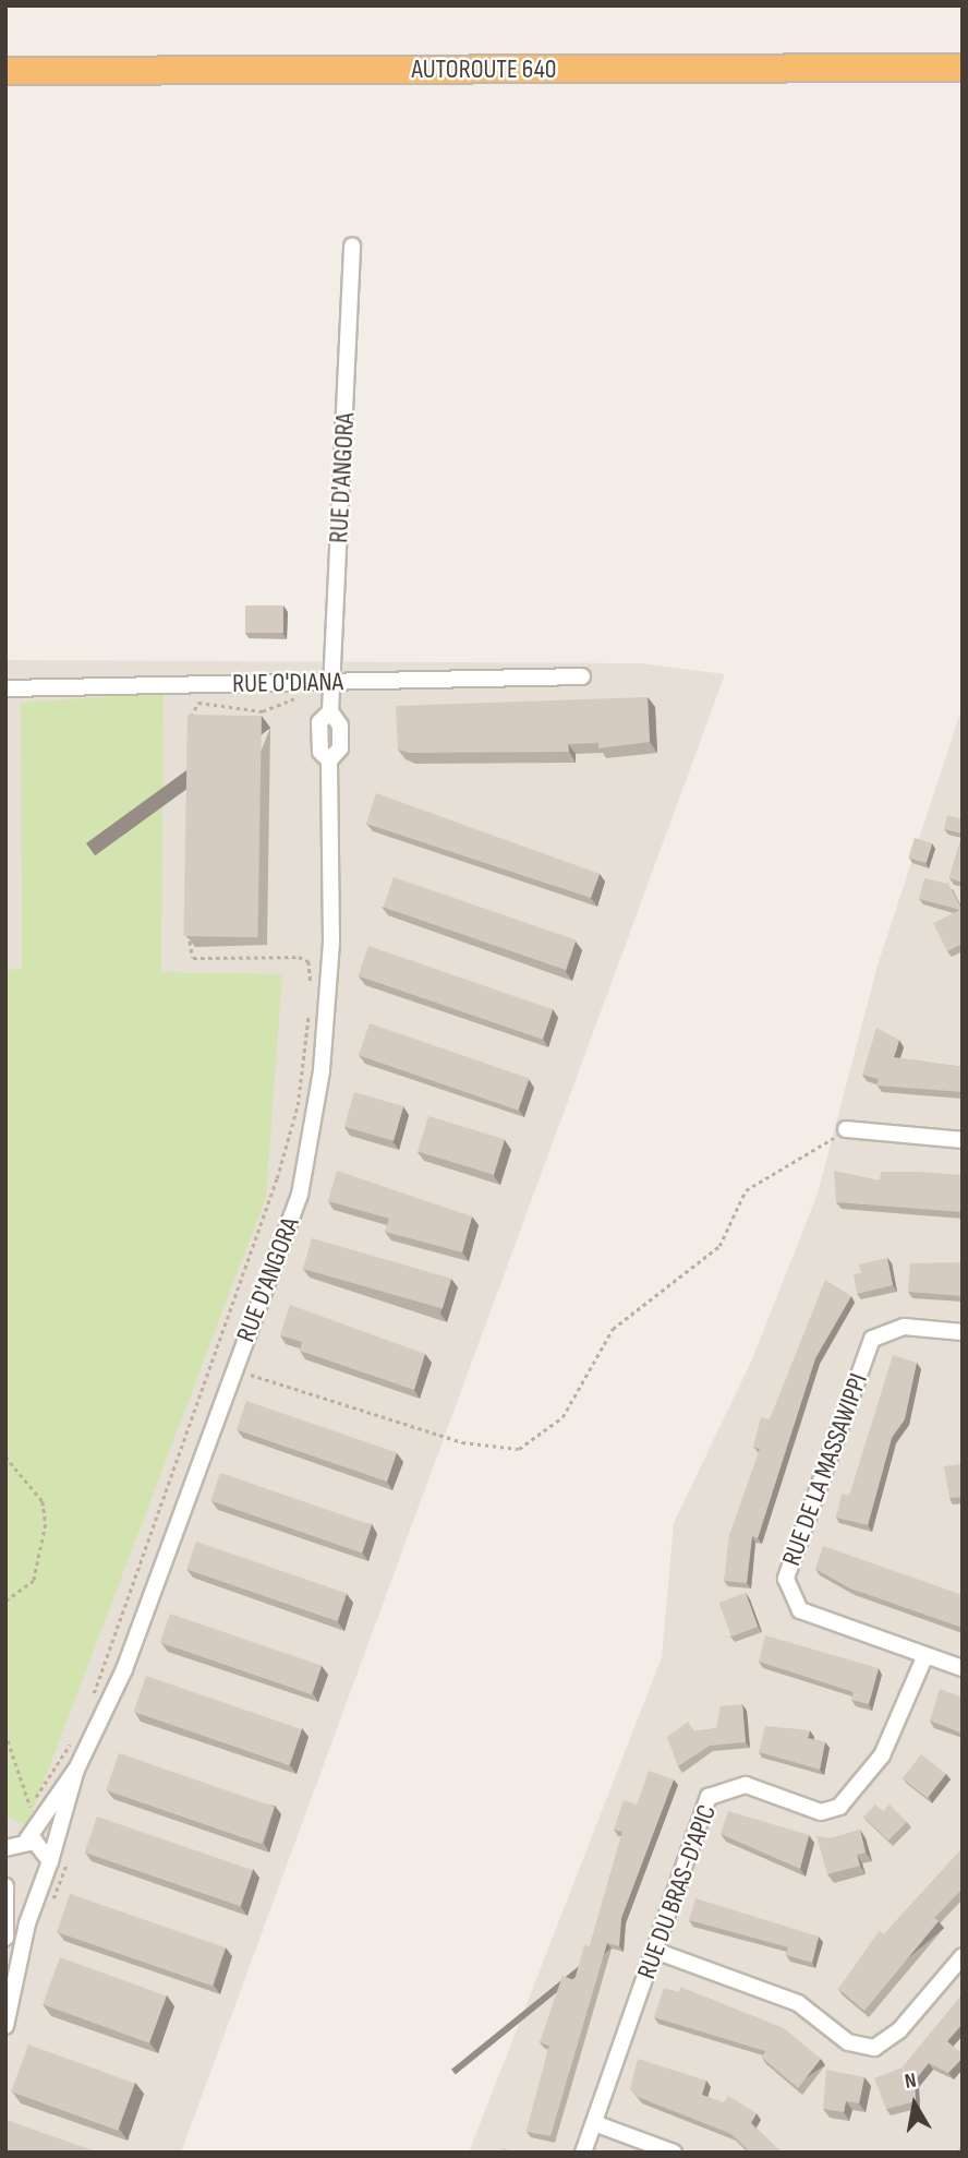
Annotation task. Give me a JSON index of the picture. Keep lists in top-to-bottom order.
{
  "streets": {
    "highway": ["AUTOROUTE 640"],
    "street": [
      "RUE D'ANGORA",
      "RUE O'DIANA",
      "RUE DE LA MASSAWIPPI",
      "RUE DU BRAS-D'APIC"
    ]
  },
  "crossings": [
    ["RUE D'ANGORA", "RUE O'DIANA"],
    ["RUE DE LA MASSAWIPPI", "RUE DU BRAS-D'APIC"]
  ],
  "north": "top"
}
